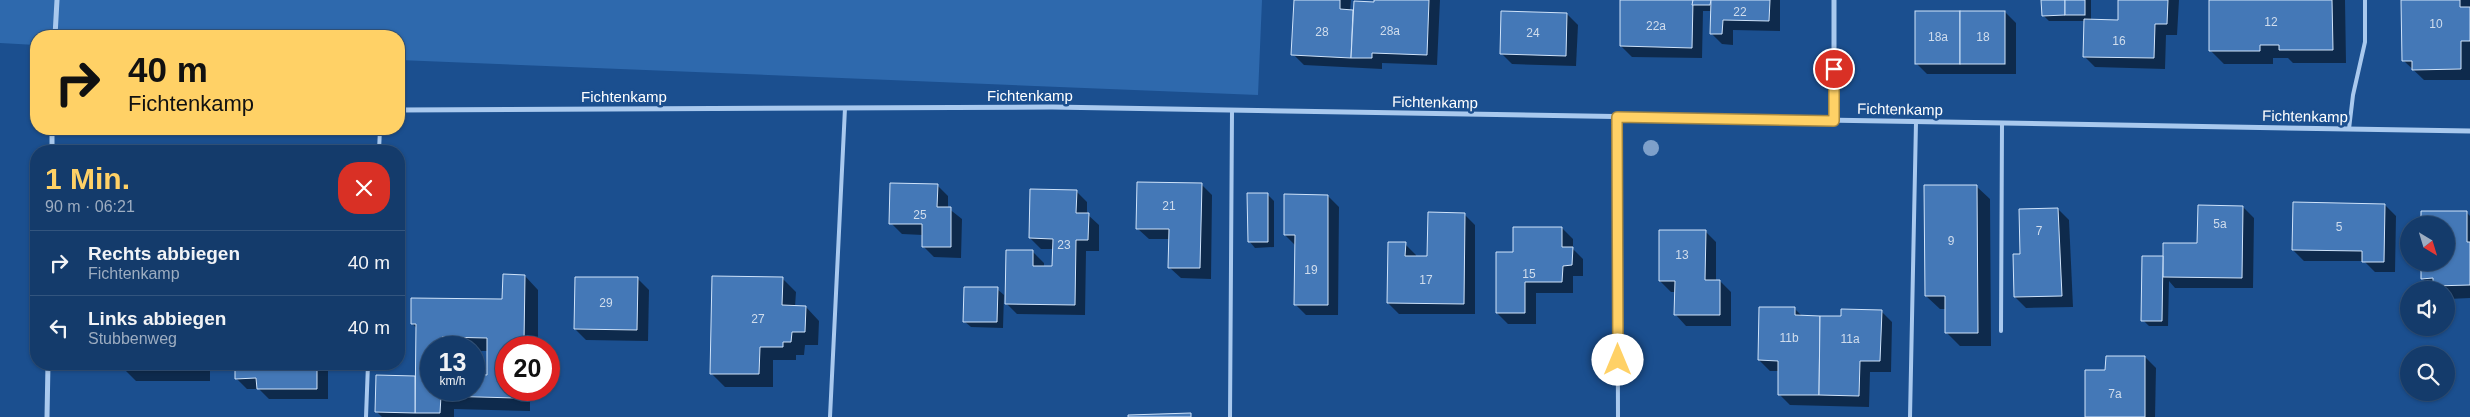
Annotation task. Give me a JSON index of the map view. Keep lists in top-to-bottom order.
{
  "streets": {
    "street": ["Fichtenkamp"]
  },
  "house_numbers": [
    "22",
    "12",
    "10",
    "22a",
    "28a",
    "28",
    "24",
    "18a",
    "18",
    "16",
    "21",
    "25",
    "5a",
    "5",
    "7",
    "9",
    "23",
    "13",
    "19",
    "15",
    "17",
    "29",
    "27",
    "11b",
    "11a",
    "7a"
  ],
  "north": "bottom right",
  "page": {
    "turn": ["40 m", "Fichtenkamp"],
    "heading": ["1 Min.", "90 m · 06:21"],
    "list": [
      {
        "name": "Rechts abbiegen",
        "note": "Fichtenkamp",
        "value": "40 m"
      },
      {
        "name": "Links abbiegen",
        "note": "Stubbenweg",
        "value": "40 m"
      }
    ],
    "speed": "13 km/h",
    "limit": "20"
  }
}
